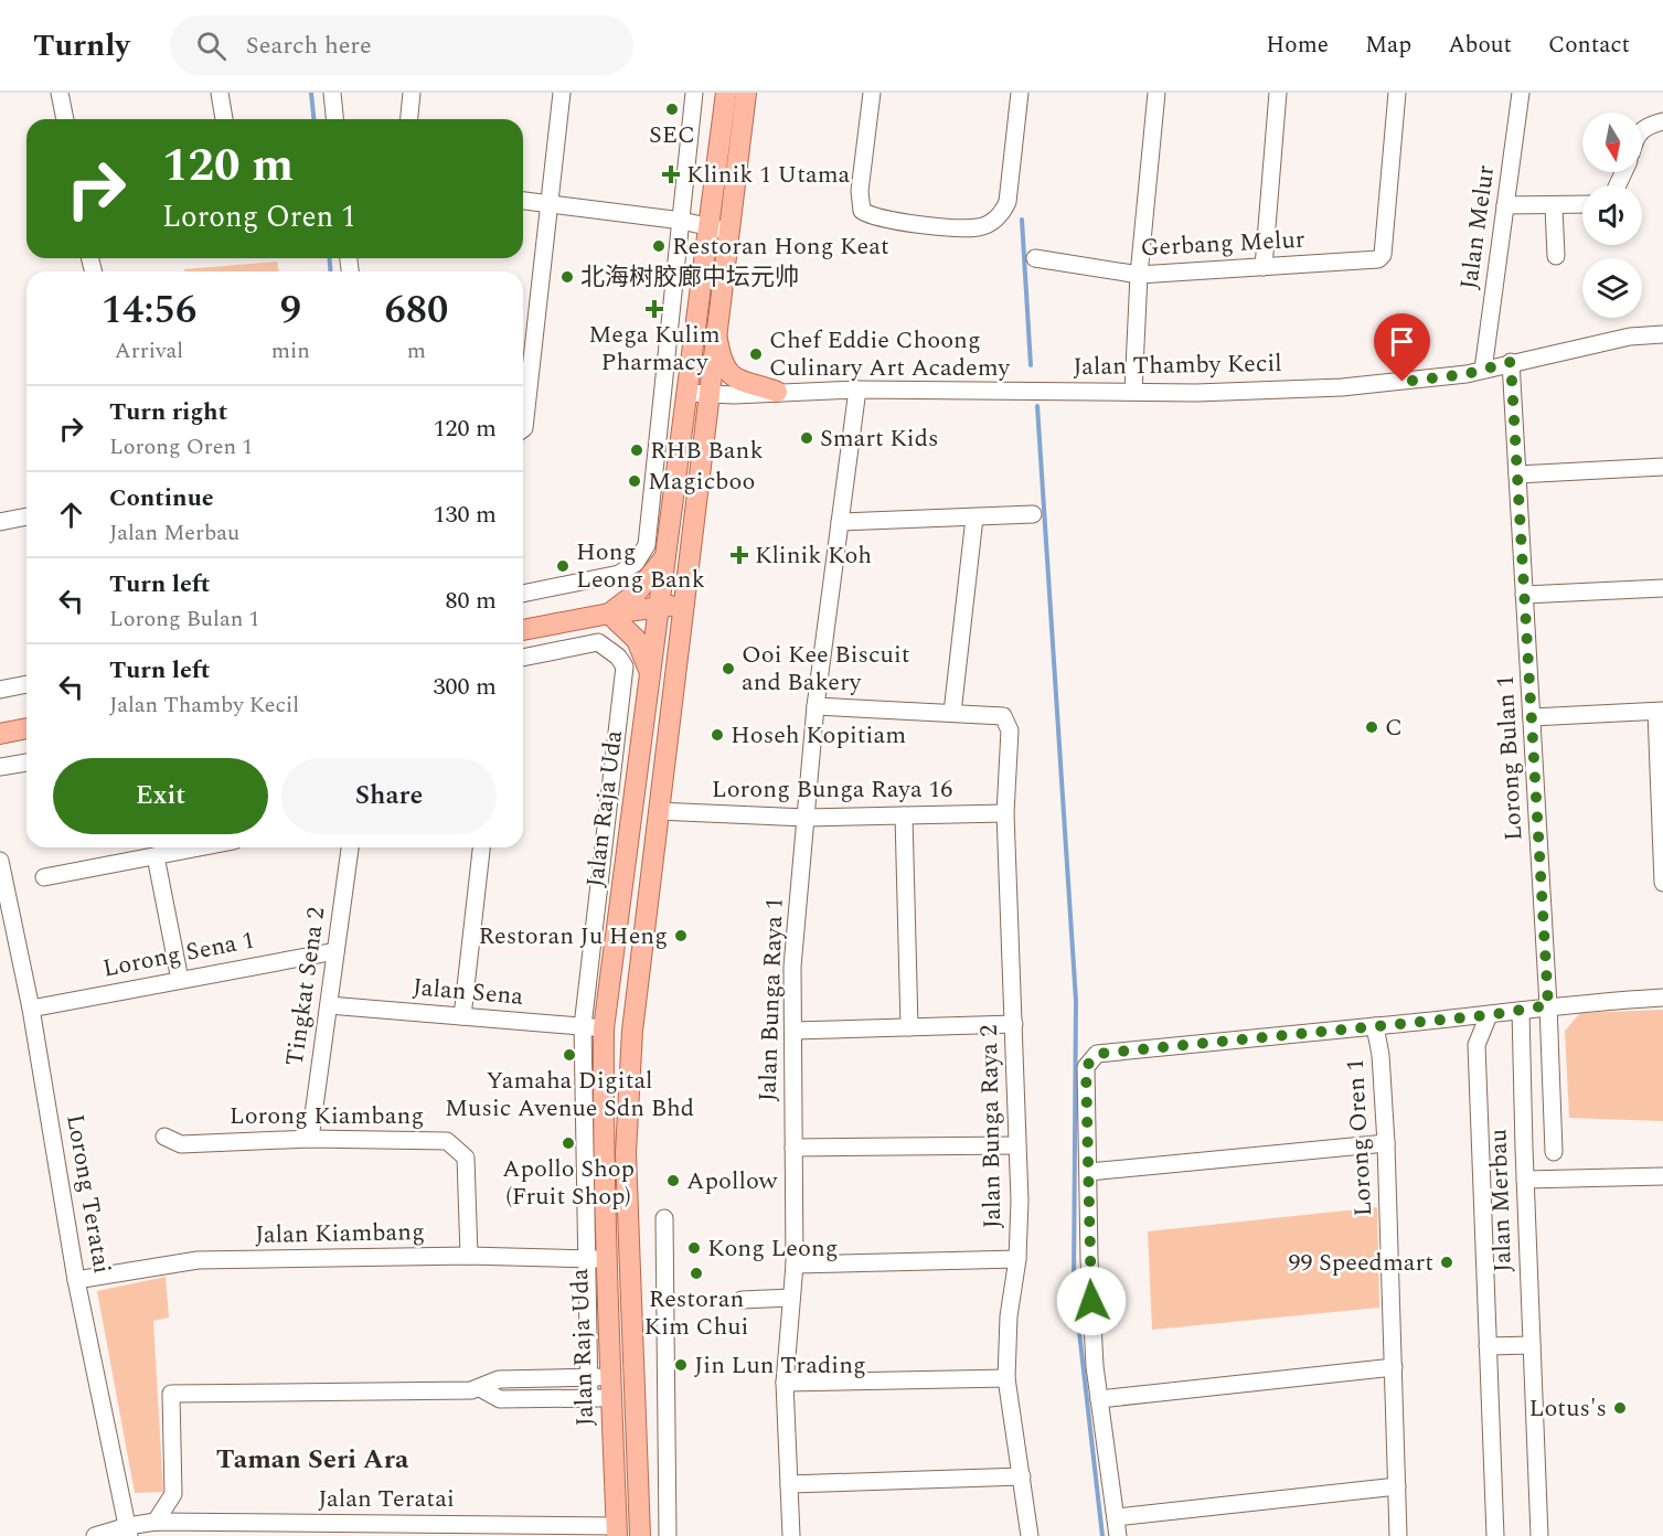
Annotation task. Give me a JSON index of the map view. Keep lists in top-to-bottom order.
{
  "streets": {
    "main road": ["Jalan Raja Uda"],
    "street": [
      "Jalan Melur",
      "Gerbang Melur",
      "Jalan Thamby Kecil",
      "Lorong Bulan 1",
      "Lorong Bunga Raya 16",
      "Lorong Sena 1",
      "Tingkat Sena 2",
      "Jalan Sena",
      "Jalan Bunga Raya 1",
      "Lorong Kiambang",
      "Jalan Bunga Raya 2",
      "Lorong Oren 1",
      "Lorong Teratai",
      "Jalan Merbau",
      "Jalan Kiambang",
      "Jalan Teratai"
    ]
  },
  "crossings": [
    ["Jalan Melur", "Jalan Thamby Kecil"],
    ["Jalan Thamby Kecil", "Lorong Bulan 1"],
    ["Jalan Thamby Kecil", "Jalan Raja Uda"],
    ["Jalan Thamby Kecil", "Jalan Bunga Raya 1"],
    ["Lorong Bunga Raya 16", "Jalan Raja Uda"],
    ["Lorong Bunga Raya 16", "Jalan Bunga Raya 1"],
    ["Lorong Bunga Raya 16", "Jalan Bunga Raya 2"],
    ["Jalan Raja Uda", "Jalan Sena"],
    ["Jalan Raja Uda", "Jalan Kiambang"],
    ["Jalan Raja Uda", "Jalan Teratai"],
    ["Lorong Sena 1", "Tingkat Sena 2"],
    ["Lorong Sena 1", "Lorong Teratai"],
    ["Tingkat Sena 2", "Jalan Sena"],
    ["Tingkat Sena 2", "Lorong Kiambang"],
    ["Lorong Kiambang", "Jalan Kiambang"],
    ["Lorong Teratai", "Jalan Kiambang"],
    ["Lorong Teratai", "Jalan Teratai"]
  ],
  "districts": ["Taman Seri Ara"],
  "places": {
    "other": [
      "SEC",
      "Restoran Hong Keat",
      "北海树胶廊中坛元帅",
      "Chef Eddie Choong Culinary Art Academy",
      "Smart Kids",
      "RHB Bank",
      "Magicboo",
      "Hong Leong Bank",
      "Ooi Kee Biscuit and Bakery",
      "C",
      "Hoseh Kopitiam",
      "Restoran Ju Heng",
      "Yamaha Digital Music Avenue Sdn Bhd",
      "Apollo Shop (Fruit Shop)",
      "Apollow",
      "Kong Leong",
      "99 Speedmart",
      "Restoran Kim Chui",
      "Jin Lun Trading",
      "Lotus's"
    ],
    "health": ["Klinik 1 Utama", "Mega Kulim Pharmacy", "Klinik Koh"]
  },
  "north": "bottom",
  "page": {
    "header": "Turnly",
    "search": "Search here",
    "nav": [
      "Home",
      "Map",
      "About",
      "Contact"
    ],
    "turn": ["120 m", "Lorong Oren 1"],
    "eta": [
      "14:56",
      "Arrival",
      "9",
      "min",
      "680",
      "m"
    ],
    "list": [
      {
        "name": "Turn right",
        "note": "Lorong Oren 1",
        "value": "120 m"
      },
      {
        "name": "Continue",
        "note": "Jalan Merbau",
        "value": "130 m"
      },
      {
        "name": "Turn left",
        "note": "Lorong Bulan 1",
        "value": "80 m"
      },
      {
        "name": "Turn left",
        "note": "Jalan Thamby Kecil",
        "value": "300 m"
      }
    ],
    "buttons": ["Exit", "Share"]
  }
}
